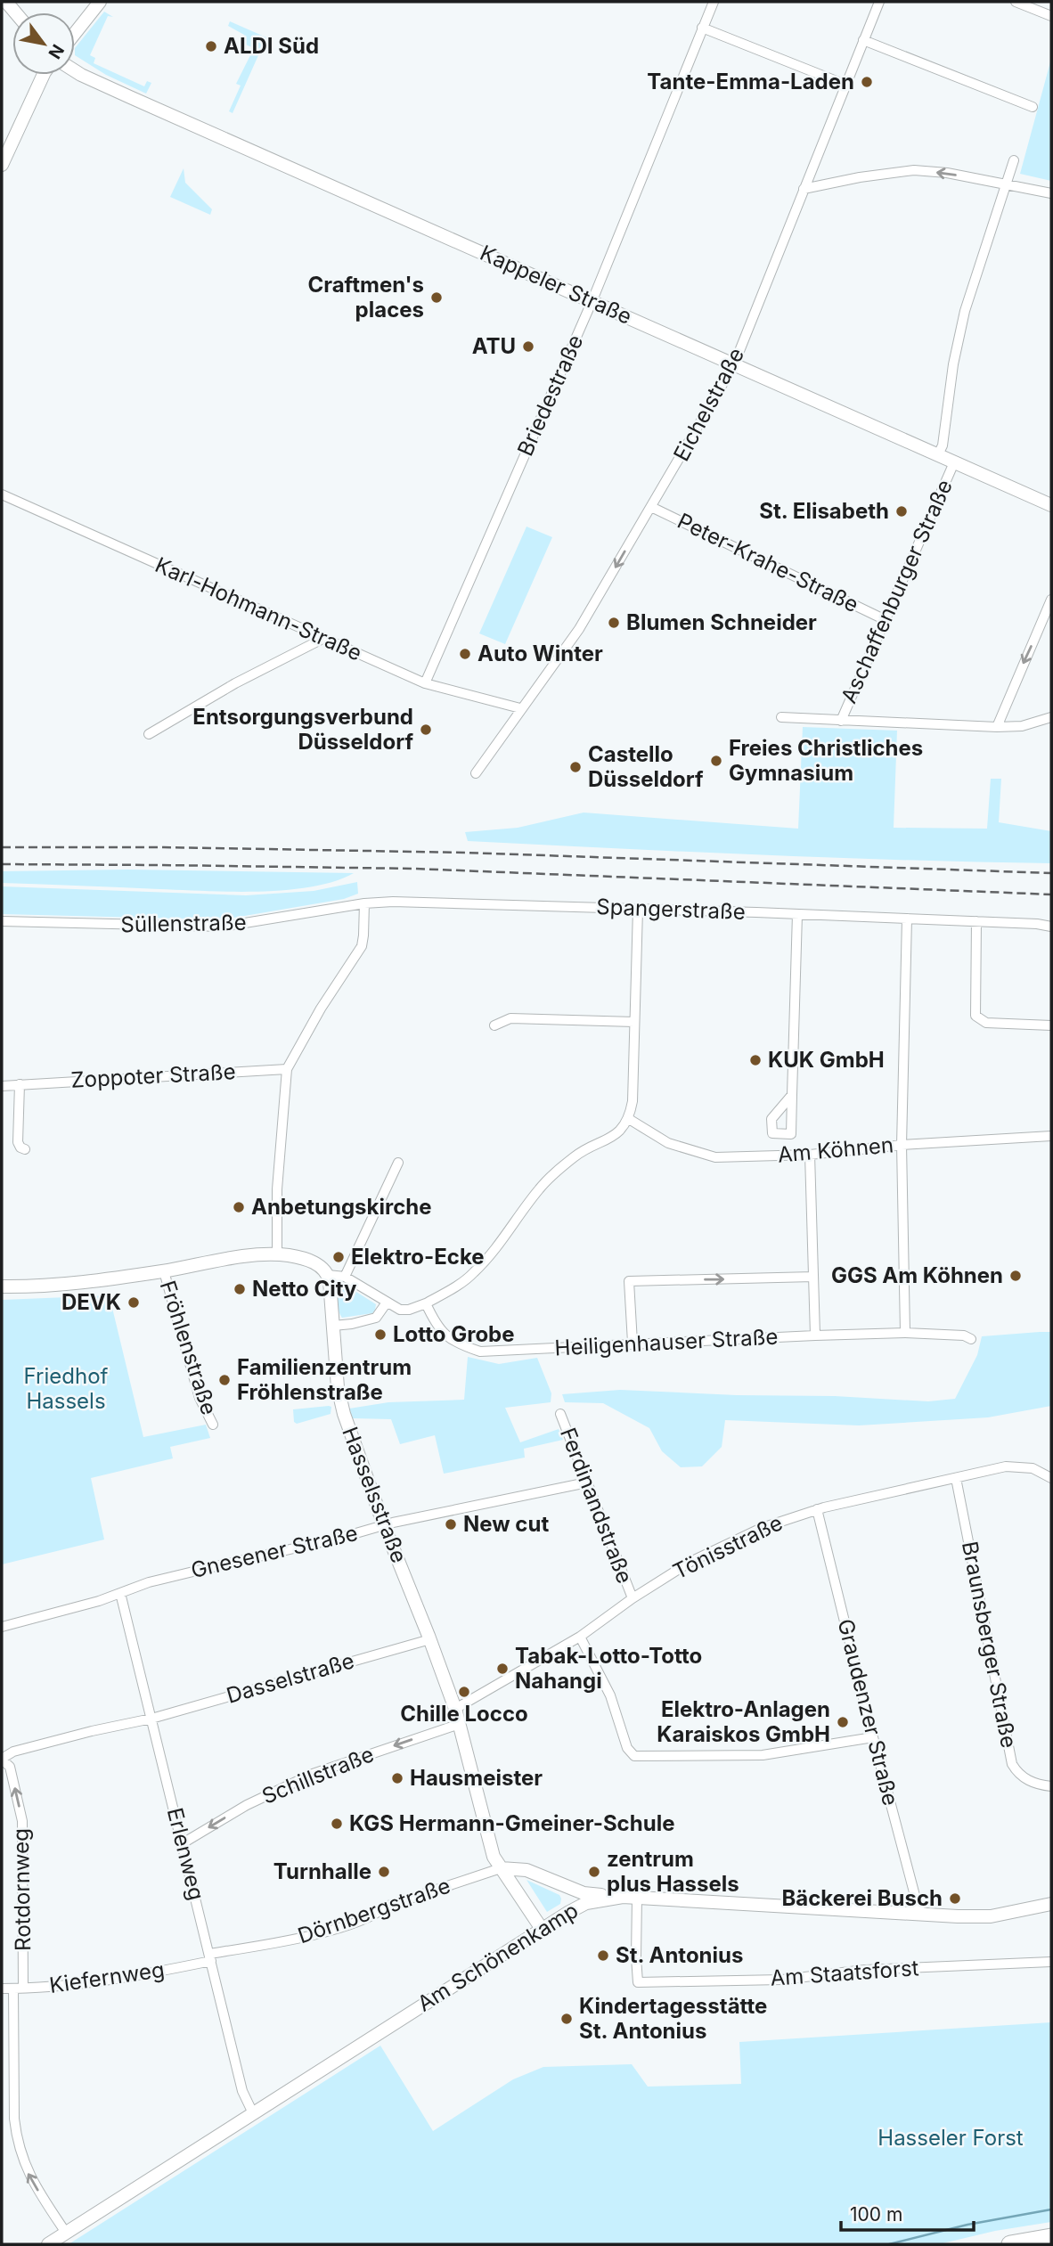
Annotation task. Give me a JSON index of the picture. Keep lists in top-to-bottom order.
{
  "streets": {
    "street": [
      "Kappeler Straße",
      "Briedestraße",
      "Eichelstraße",
      "Peter-Krahe-Straße",
      "Aschaffenburger Straße",
      "Karl-Hohmann-Straße",
      "Spangerstraße",
      "Süllenstraße",
      "Zoppoter Straße",
      "Am Köhnen",
      "Heiligenhauser Straße",
      "Fröhlenstraße",
      "Hasselsstraße",
      "Ferdinandstraße",
      "Tönisstraße",
      "Gnesener Straße",
      "Braunsberger Straße",
      "Dasselstraße",
      "Graudenzer Straße",
      "Schillstraße",
      "Erlenweg",
      "Rotdornweg",
      "Dörnbergstraße",
      "Am Schönenkamp",
      "Am Staatsforst",
      "Kiefernweg"
    ]
  },
  "crossings": [
    ["Kappeler Straße", "Briedestraße"],
    ["Kappeler Straße", "Eichelstraße"],
    ["Kappeler Straße", "Aschaffenburger Straße"],
    ["Briedestraße", "Karl-Hohmann-Straße"],
    ["Eichelstraße", "Peter-Krahe-Straße"],
    ["Eichelstraße", "Karl-Hohmann-Straße"],
    ["Peter-Krahe-Straße", "Aschaffenburger Straße"],
    ["Spangerstraße", "Süllenstraße"],
    ["Hasselsstraße", "Tönisstraße"],
    ["Hasselsstraße", "Gnesener Straße"],
    ["Hasselsstraße", "Dasselstraße"],
    ["Hasselsstraße", "Schillstraße"],
    ["Hasselsstraße", "Dörnbergstraße"],
    ["Hasselsstraße", "Am Schönenkamp"],
    ["Ferdinandstraße", "Tönisstraße"],
    ["Ferdinandstraße", "Gnesener Straße"],
    ["Tönisstraße", "Braunsberger Straße"],
    ["Tönisstraße", "Graudenzer Straße"],
    ["Gnesener Straße", "Erlenweg"],
    ["Dasselstraße", "Erlenweg"],
    ["Dasselstraße", "Rotdornweg"],
    ["Graudenzer Straße", "Am Schönenkamp"],
    ["Schillstraße", "Erlenweg"],
    ["Erlenweg", "Dörnbergstraße"],
    ["Erlenweg", "Am Schönenkamp"],
    ["Erlenweg", "Kiefernweg"],
    ["Rotdornweg", "Am Schönenkamp"],
    ["Rotdornweg", "Kiefernweg"],
    ["Dörnbergstraße", "Kiefernweg"],
    ["Am Schönenkamp", "Am Staatsforst"]
  ],
  "one_way": ["Schillstraße", "Rotdornweg"],
  "parks": ["Friedhof Hassels", "Hasseler Forst"],
  "places": [
    "ALDI Süd",
    "Tante-Emma-Laden",
    "Craftmen's places",
    "ATU",
    "St. Elisabeth",
    "Blumen Schneider",
    "Auto Winter",
    "Entsorgungsverbund Düsseldorf",
    "Freies Christliches Gymnasium",
    "Castello Düsseldorf",
    "KUK GmbH",
    "Anbetungskirche",
    "Elektro-Ecke",
    "GGS Am Köhnen",
    "Netto City",
    "DEVK",
    "Lotto Grobe",
    "Familienzentrum Fröhlenstraße",
    "New cut",
    "Tabak-Lotto-Totto Nahangi",
    "Chille Locco",
    "Elektro-Anlagen Karaiskos GmbH",
    "Hausmeister",
    "KGS Hermann-Gmeiner-Schule",
    "Turnhalle",
    "zentrum plus Hassels",
    "Bäckerei Busch",
    "St. Antonius",
    "Kindertagesstätte St. Antonius"
  ],
  "scale_bar": "100 m",
  "north": "bottom right"
}
